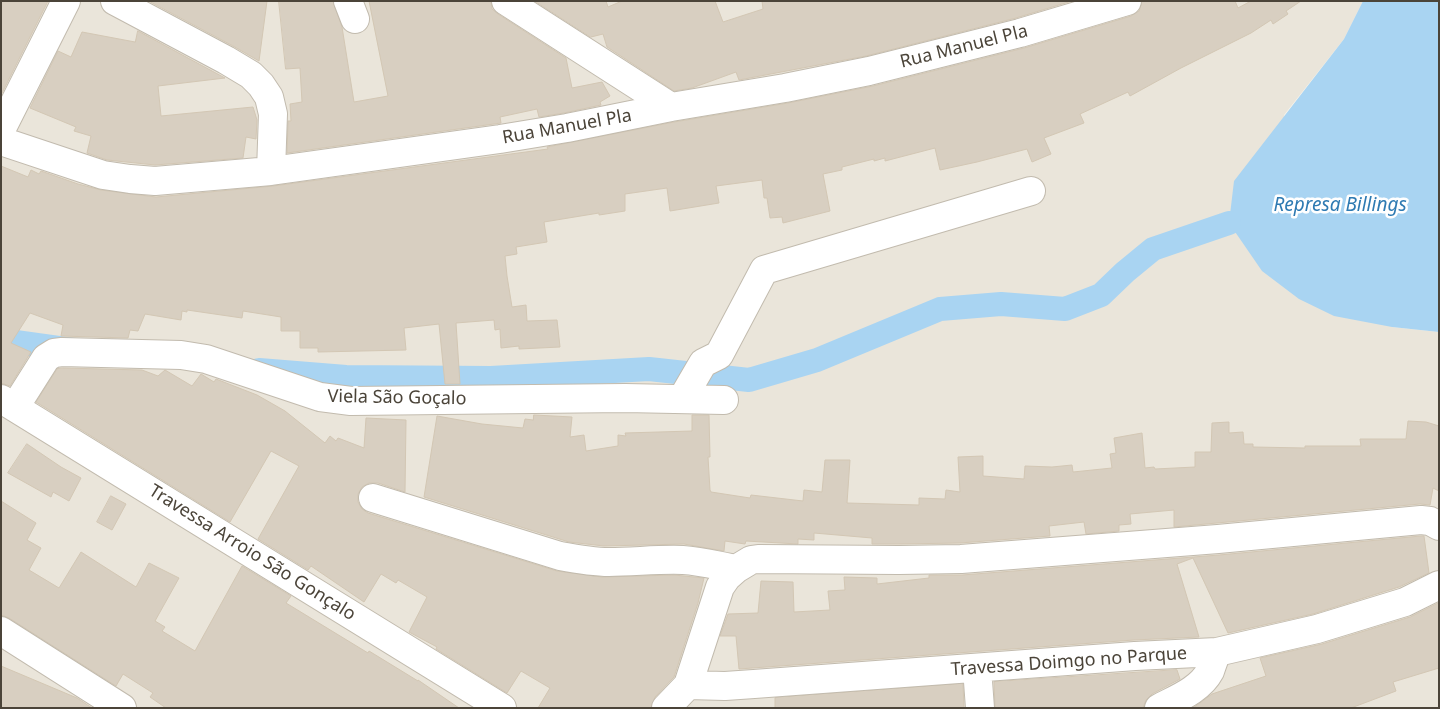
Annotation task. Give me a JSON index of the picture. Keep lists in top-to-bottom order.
{
  "streets": {
    "street": [
      "Rua Manuel Pla",
      "Viela São Goçalo",
      "Travessa Arroio São Gonçalo",
      "Travessa Doimgo no Parque"
    ]
  },
  "crossings": [
    ["Viela São Goçalo", "Travessa Arroio São Gonçalo"]
  ],
  "water": ["Represa Billings"]
}
